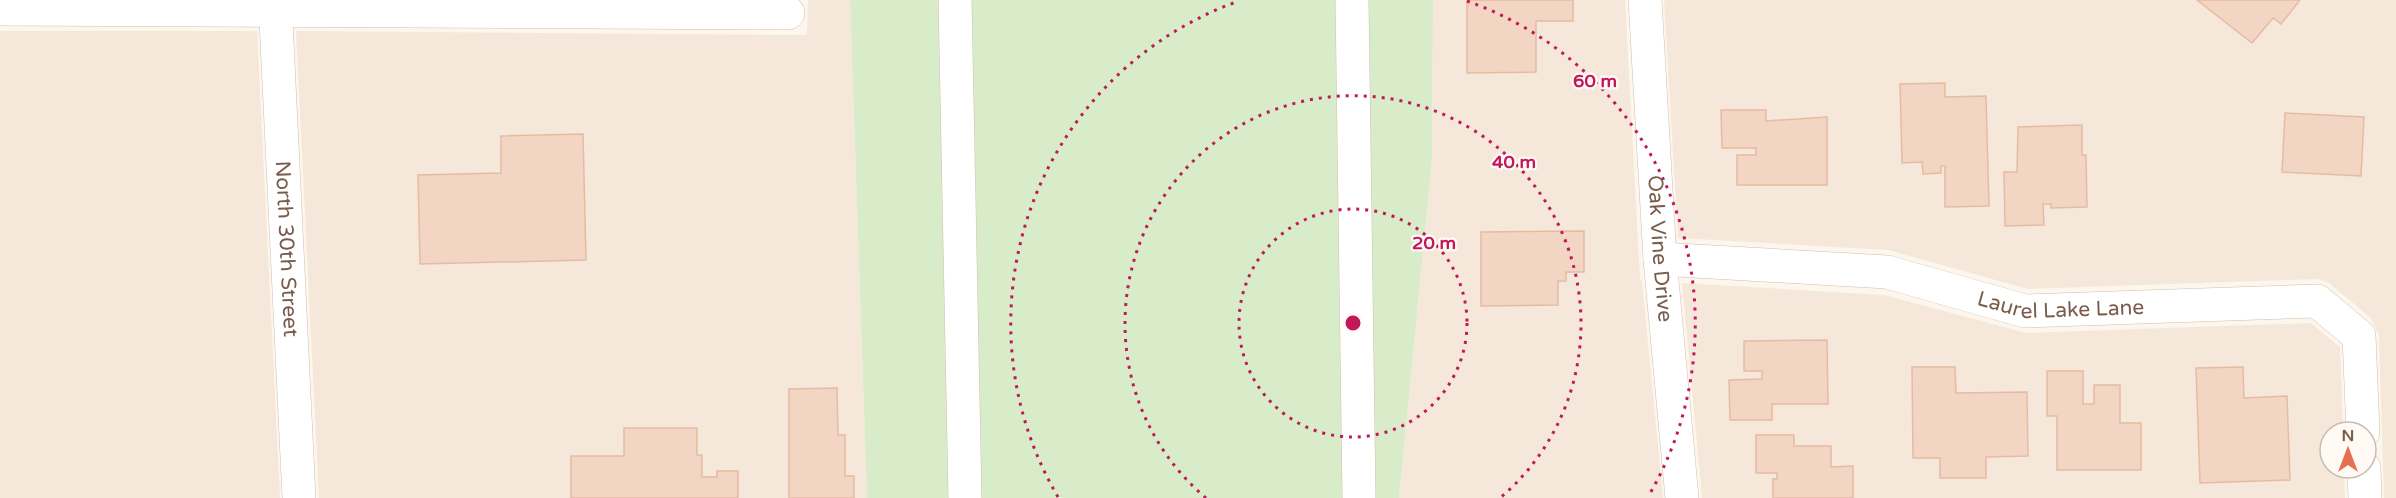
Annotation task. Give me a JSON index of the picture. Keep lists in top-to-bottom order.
{
  "streets": {
    "street": ["North 30th Street", "Oak Vine Drive", "Laurel Lake Lane"]
  },
  "crossings": [
    ["Oak Vine Drive", "Laurel Lake Lane"]
  ],
  "north": "top",
  "rings": ["60 m", "40 m", "20 m"]
}
